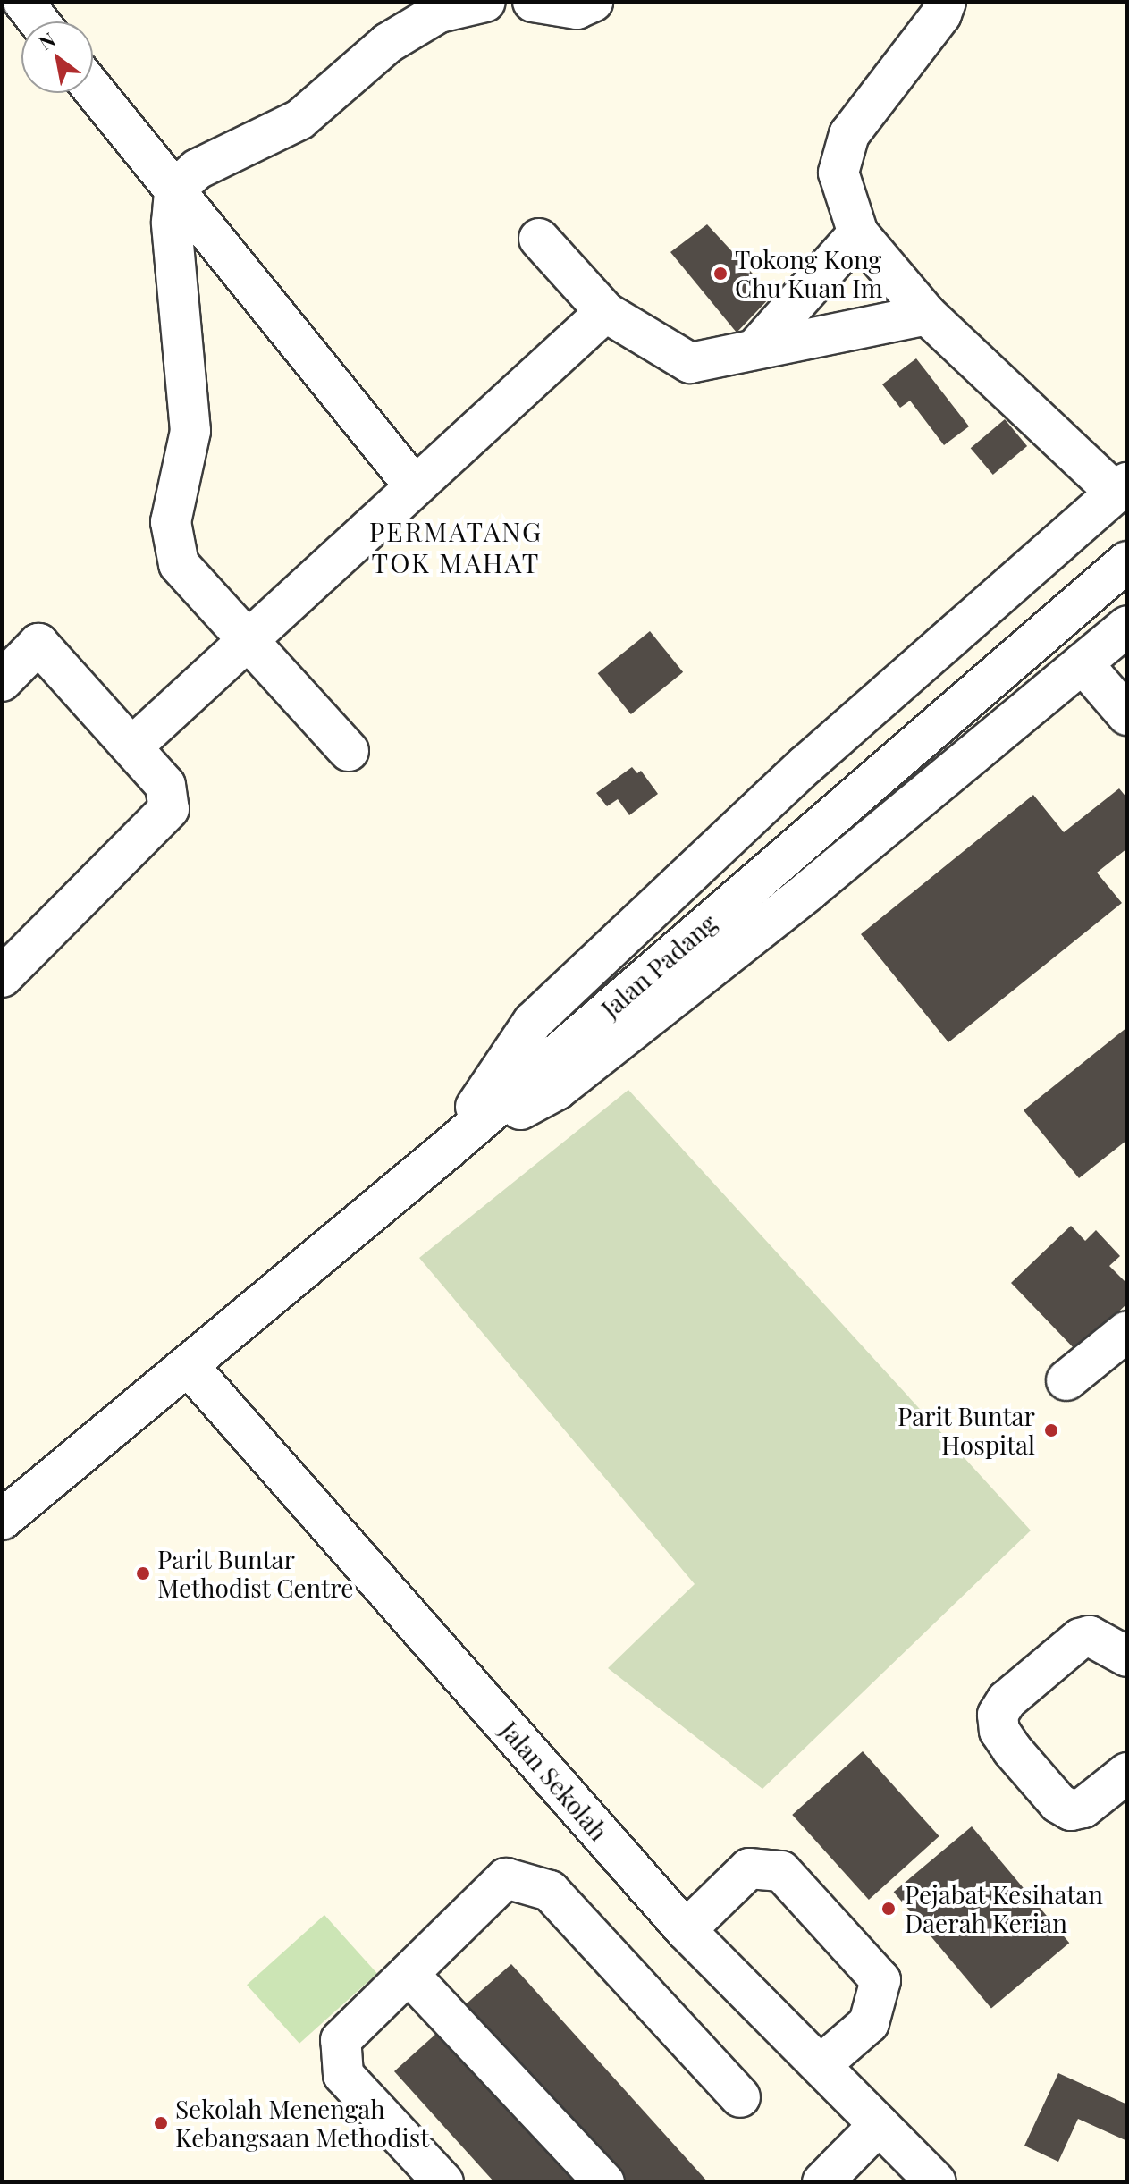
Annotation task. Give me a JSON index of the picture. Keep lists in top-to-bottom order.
{
  "streets": {
    "street": ["Jalan Padang", "Jalan Sekolah"]
  },
  "crossings": [
    ["Jalan Padang", "Jalan Sekolah"]
  ],
  "districts": ["PERMATANG TOK MAHAT"],
  "places": [
    "Tokong Kong Chu Kuan Im",
    "Parit Buntar Hospital",
    "Parit Buntar Methodist Centre",
    "Pejabat Kesihatan Daerah Kerian",
    "Sekolah Menengah Kebangsaan Methodist"
  ],
  "north": "top left"
}
